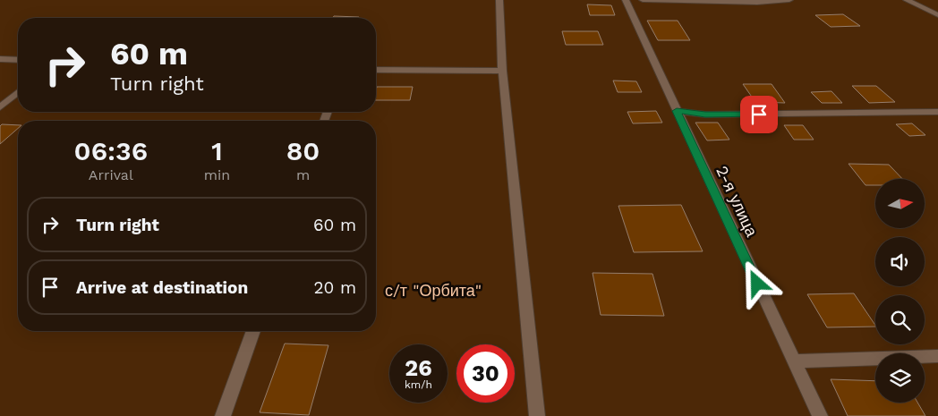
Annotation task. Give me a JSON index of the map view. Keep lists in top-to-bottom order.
{
  "streets": {
    "street": ["2-я улица"]
  },
  "parks": ["с/т \"Орбита\""],
  "north": "right",
  "page": {
    "turn": ["60 m", "Turn right"],
    "eta": [
      "06:36",
      "Arrival",
      "1",
      "min",
      "80",
      "m"
    ],
    "list": [
      {
        "name": "Turn right",
        "value": "60 m"
      },
      {
        "name": "Arrive at destination",
        "value": "20 m"
      }
    ],
    "speed": "26 km/h",
    "limit": "30"
  }
}
